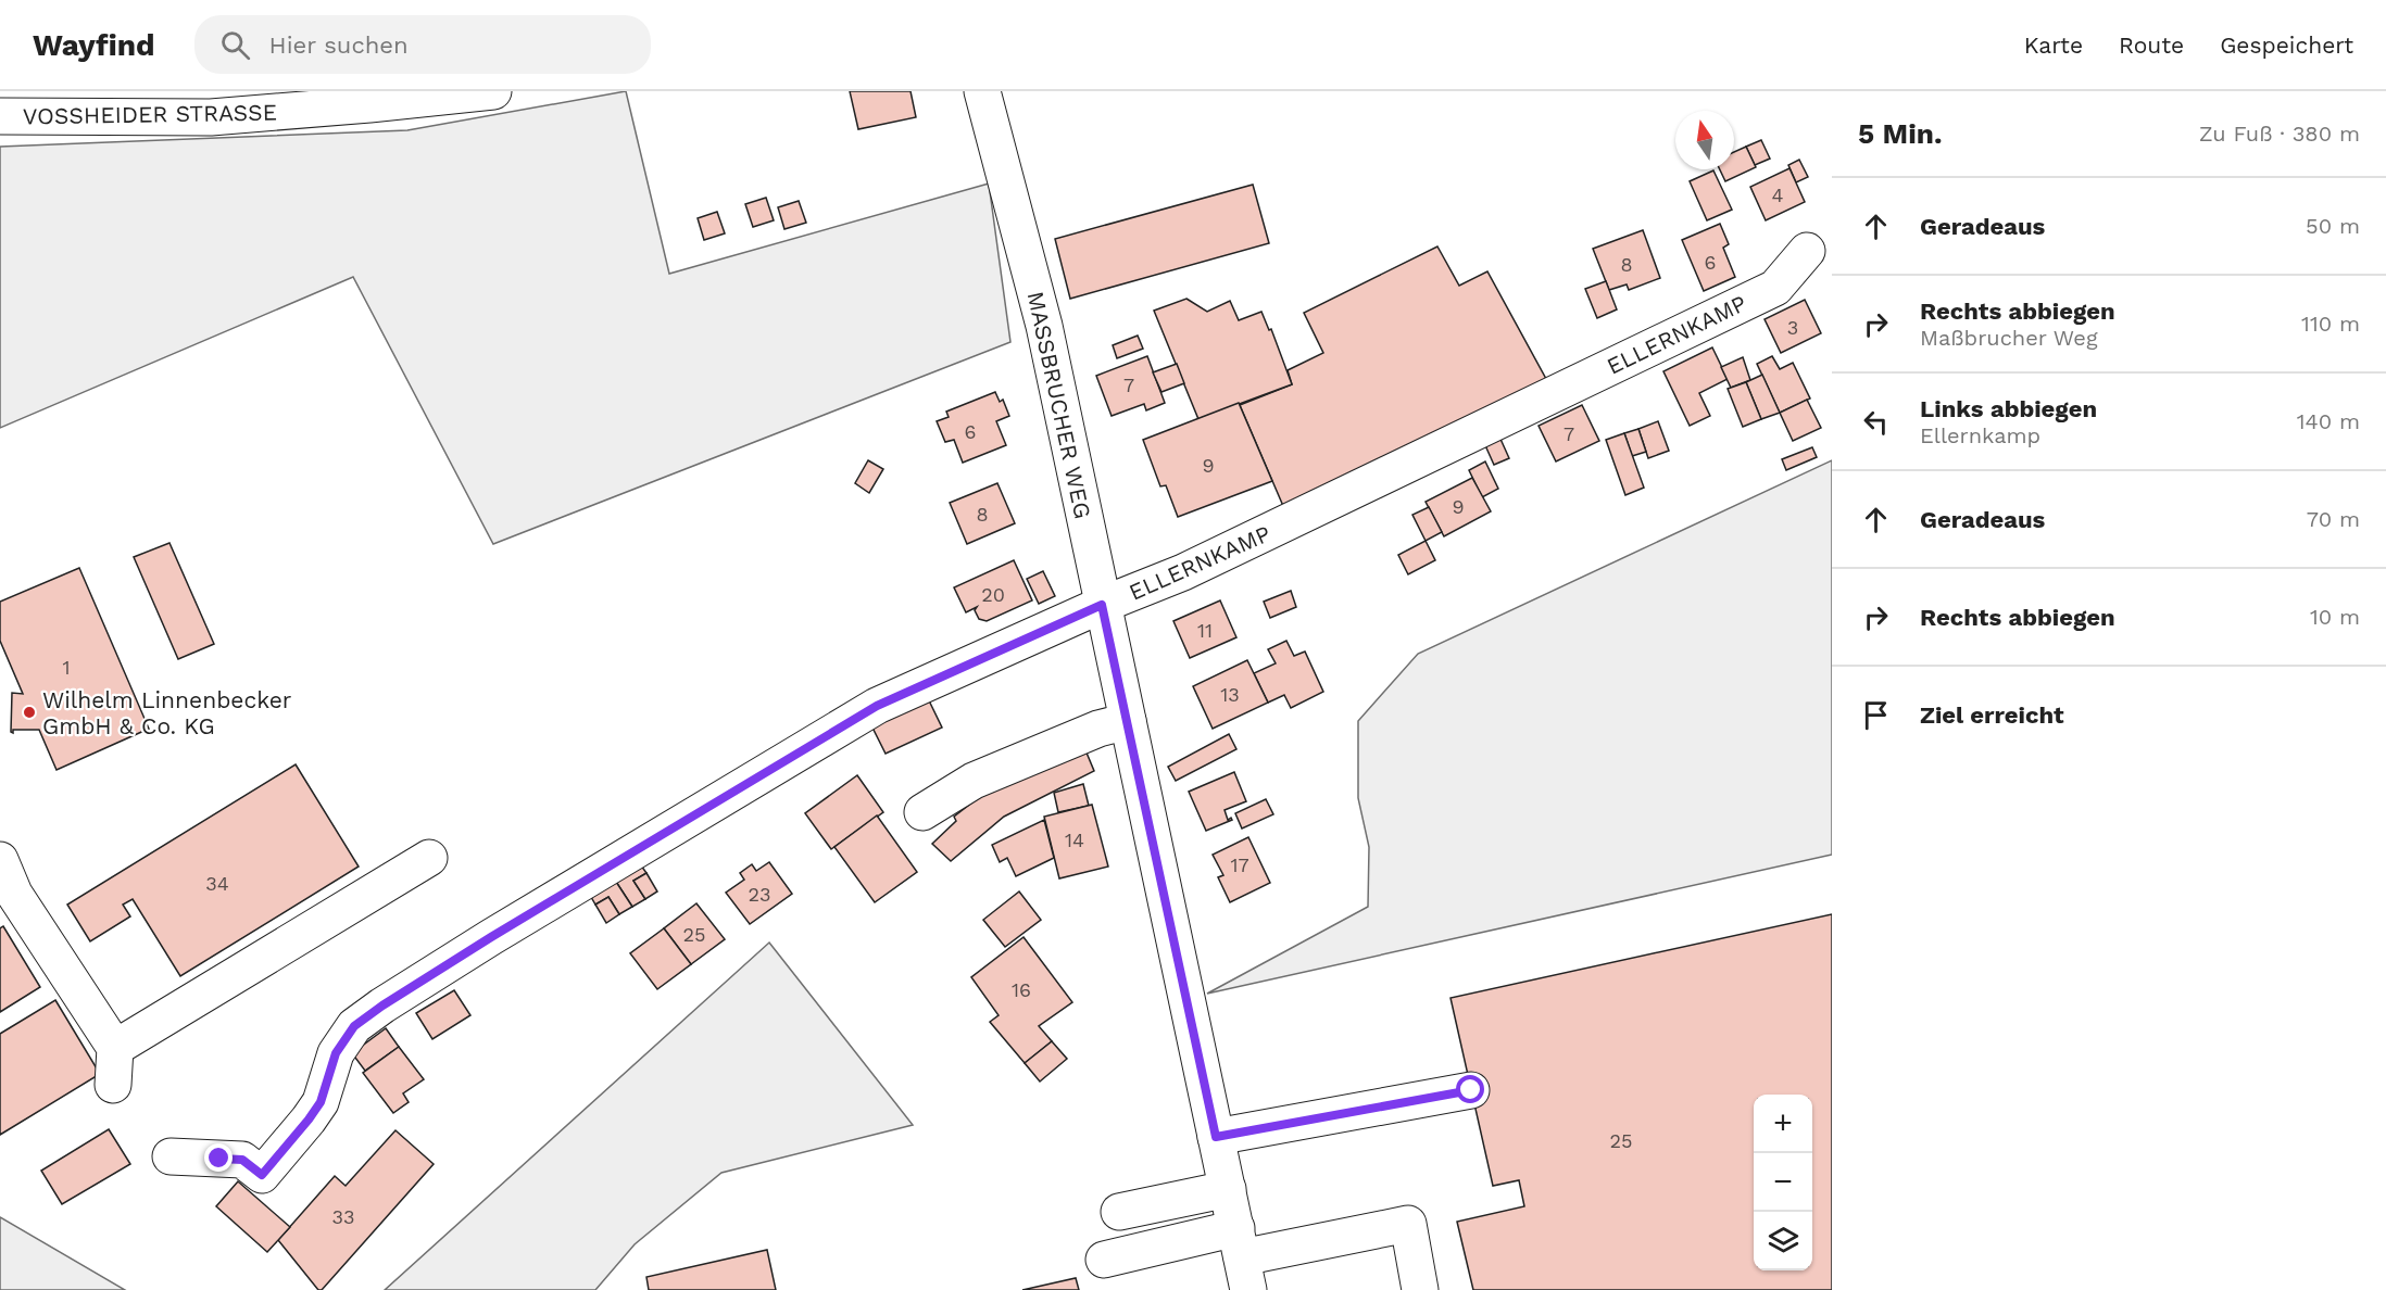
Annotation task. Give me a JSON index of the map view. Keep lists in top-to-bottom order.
{
  "streets": {
    "street": ["VOSSHEIDER STRASSE", "ELLERNKAMP", "MASSBRUCHER WEG"]
  },
  "crossings": [
    ["ELLERNKAMP", "MASSBRUCHER WEG"]
  ],
  "places": ["Wilhelm Linnenbecker GmbH & Co. KG"],
  "house_numbers": [
    "4",
    "6",
    "8",
    "3",
    "7",
    "6",
    "7",
    "9",
    "9",
    "8",
    "20",
    "11",
    "1",
    "13",
    "14",
    "17",
    "34",
    "23",
    "25",
    "16",
    "25",
    "33"
  ],
  "north": "top",
  "page": {
    "header": "Wayfind",
    "search": "Hier suchen",
    "nav": ["Karte", "Route", "Gespeichert"],
    "heading": ["5 Min.", "Zu Fuß · 380 m"],
    "list": [
      ["Geradeaus", "50 m"],
      ["Rechts abbiegen", "Maßbrucher Weg", "110 m"],
      ["Links abbiegen", "Ellernkamp", "140 m"],
      ["Geradeaus", "70 m"],
      ["Rechts abbiegen", "10 m"],
      "Ziel erreicht"
    ],
    "map_buttons": ["+", "−"]
  }
}
